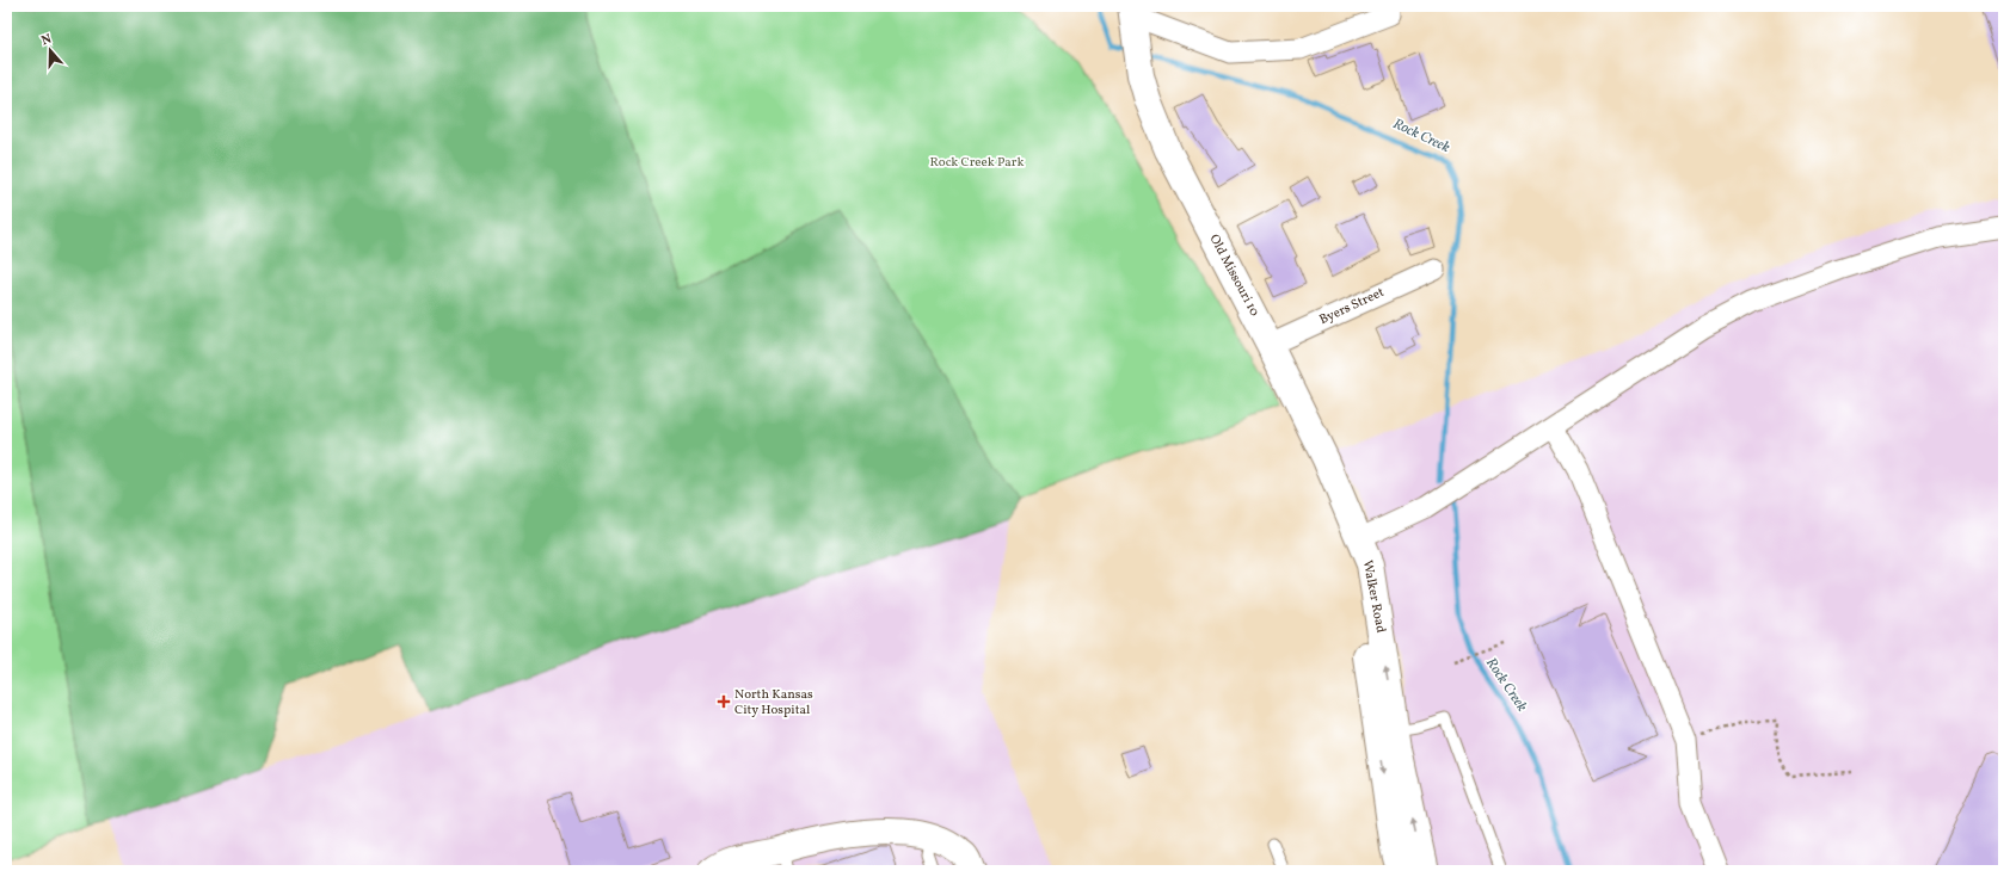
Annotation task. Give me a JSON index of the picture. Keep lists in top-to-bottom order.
{
  "streets": {
    "street": ["Old Missouri 10", "Byers Street", "Walker Road"]
  },
  "crossings": [
    ["Old Missouri 10", "Byers Street"],
    ["Old Missouri 10", "Walker Road"]
  ],
  "water": ["Rock Creek"],
  "parks": ["Rock Creek Park"],
  "places": {
    "health": ["North Kansas City Hospital"]
  },
  "north": "top"
}
